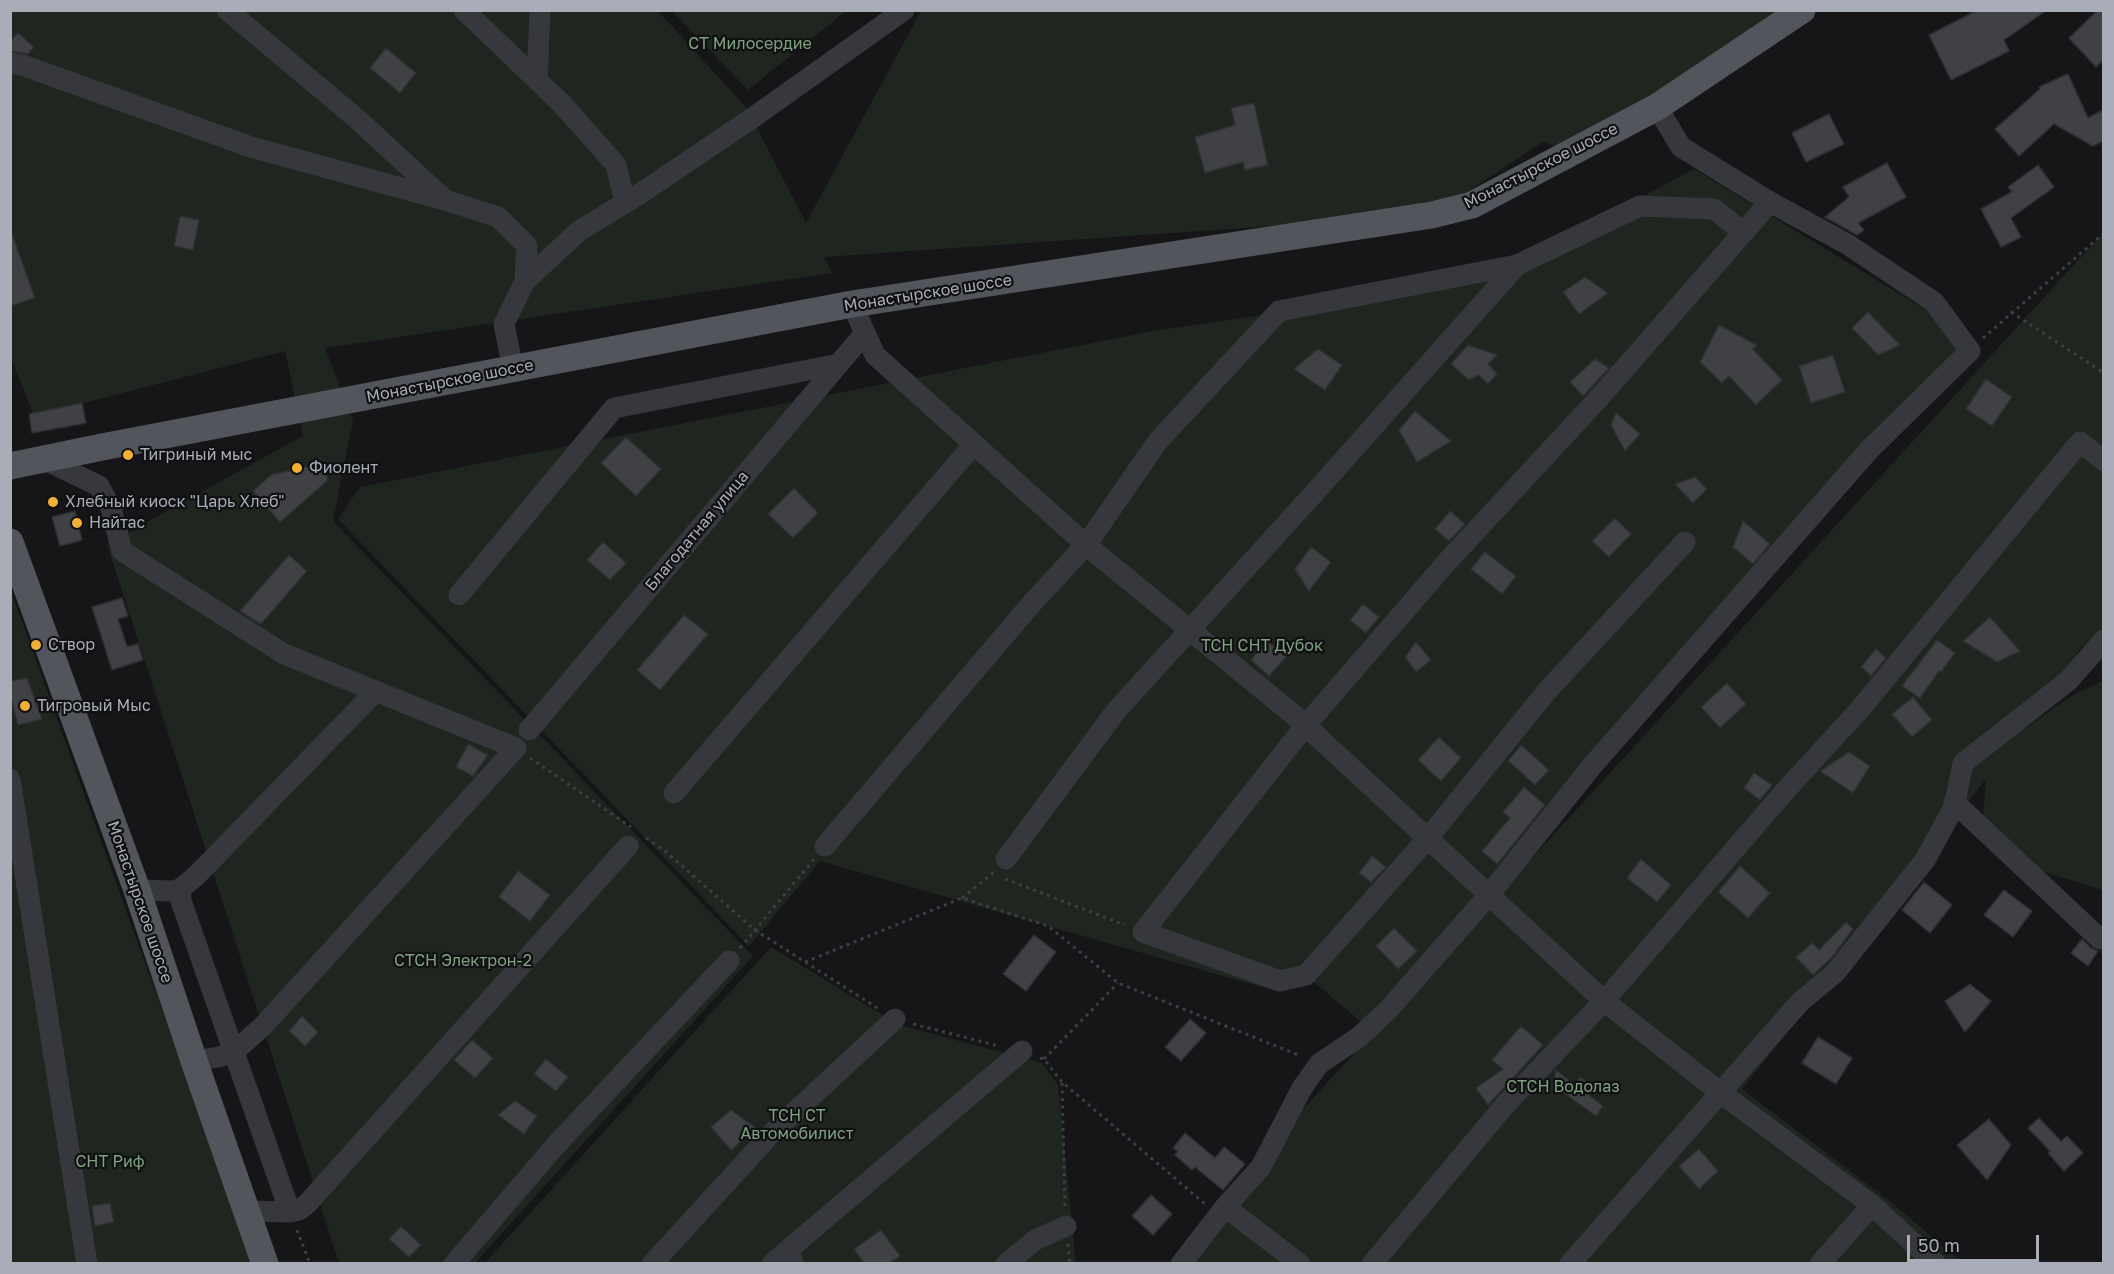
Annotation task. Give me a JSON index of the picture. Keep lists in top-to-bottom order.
{
  "streets": {
    "main road": ["Монастырское шоссе"],
    "street": ["Благодатная улица"]
  },
  "parks": [
    "СТ Милосердие",
    "ТСН СНТ Дубок",
    "СТСН Электрон-2",
    "СТСН Водолаз",
    "ТСН СТ Автомобилист",
    "СНТ Риф"
  ],
  "places": [
    "Тигриный мыс",
    "Фиолент",
    "Хлебный киоск \"Царь Хлеб\"",
    "Найтас",
    "Створ",
    "Тигровый Мыс"
  ],
  "scale_bar": "50 m"
}
